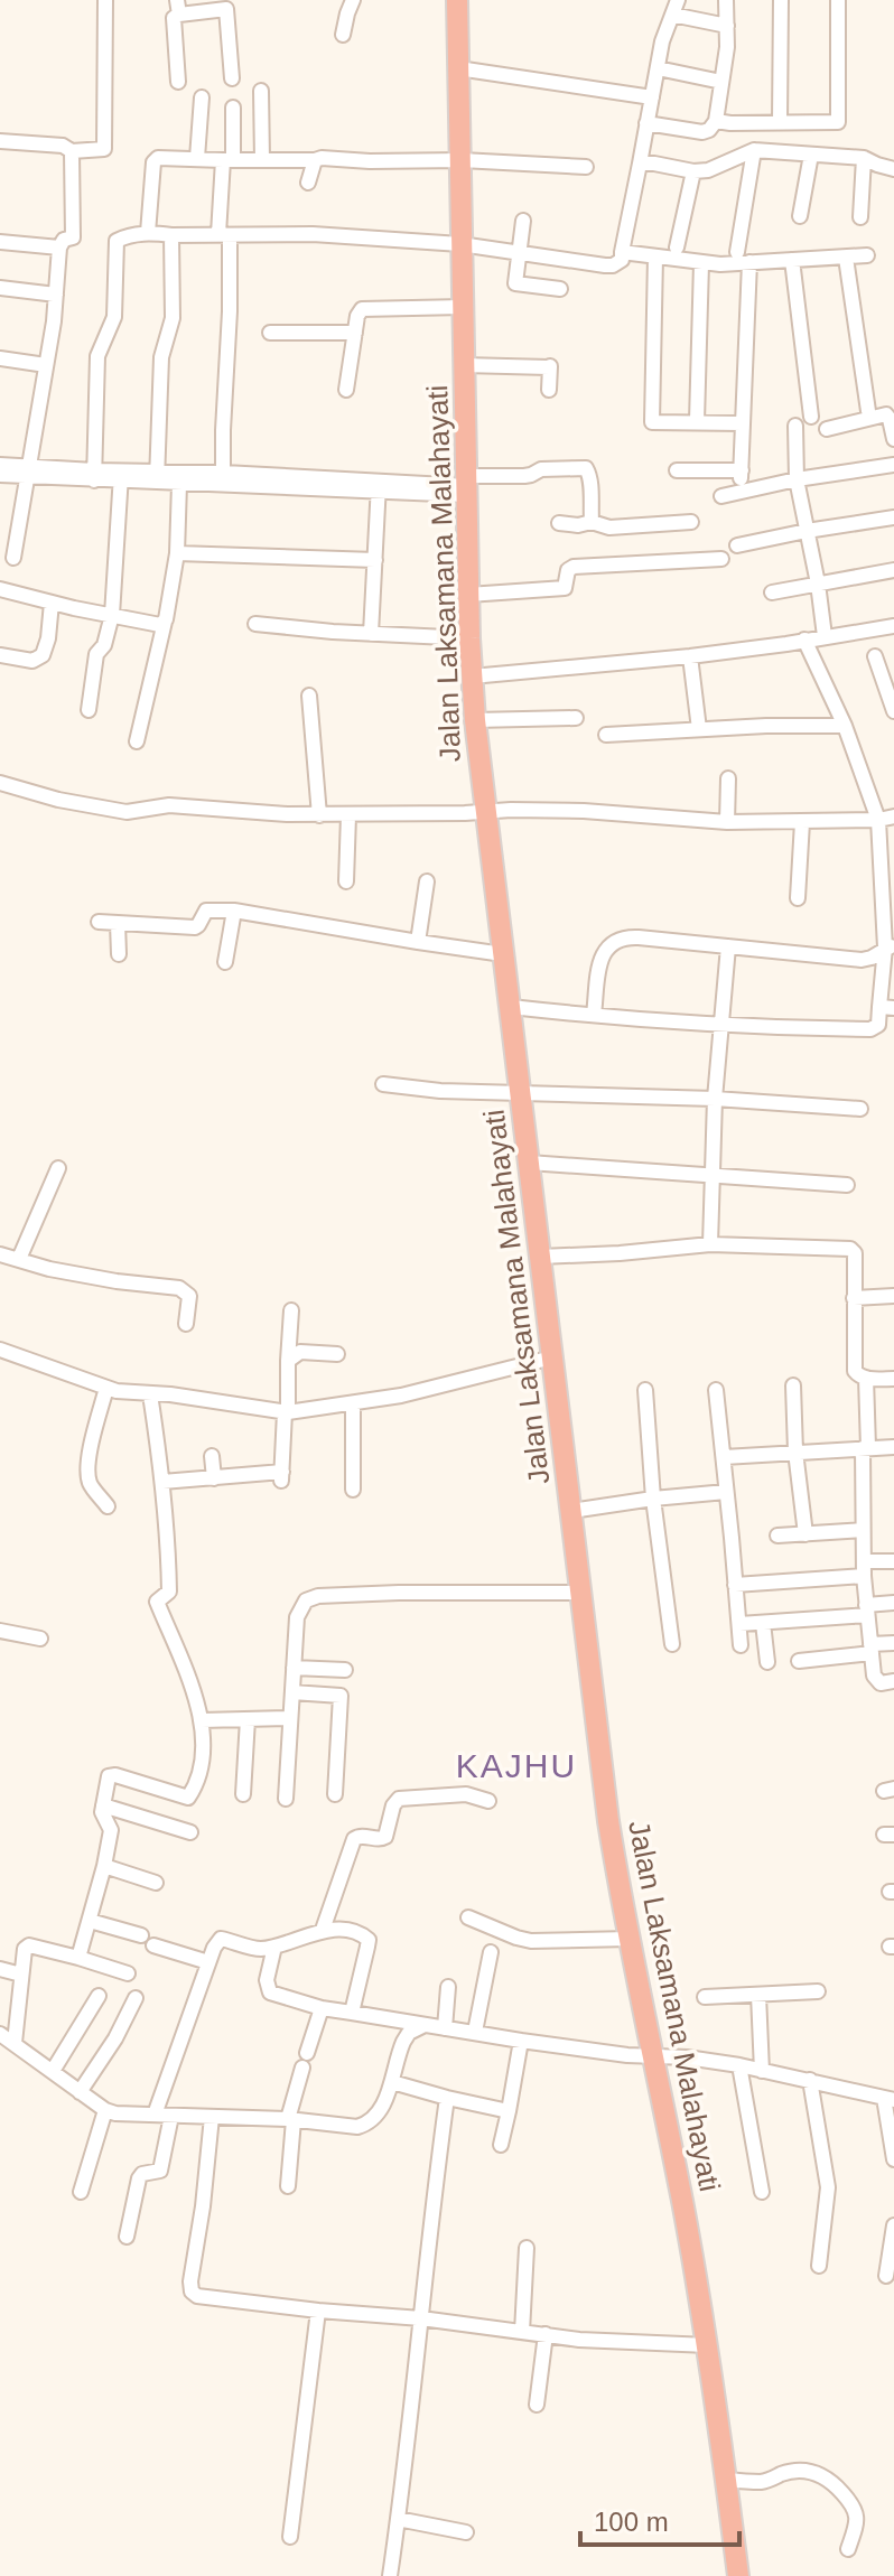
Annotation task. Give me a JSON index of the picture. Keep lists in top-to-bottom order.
{
  "streets": {
    "highway": ["Jalan Laksamana Malahayati"]
  },
  "districts": ["KAJHU"],
  "scale_bar": "100 m"
}
